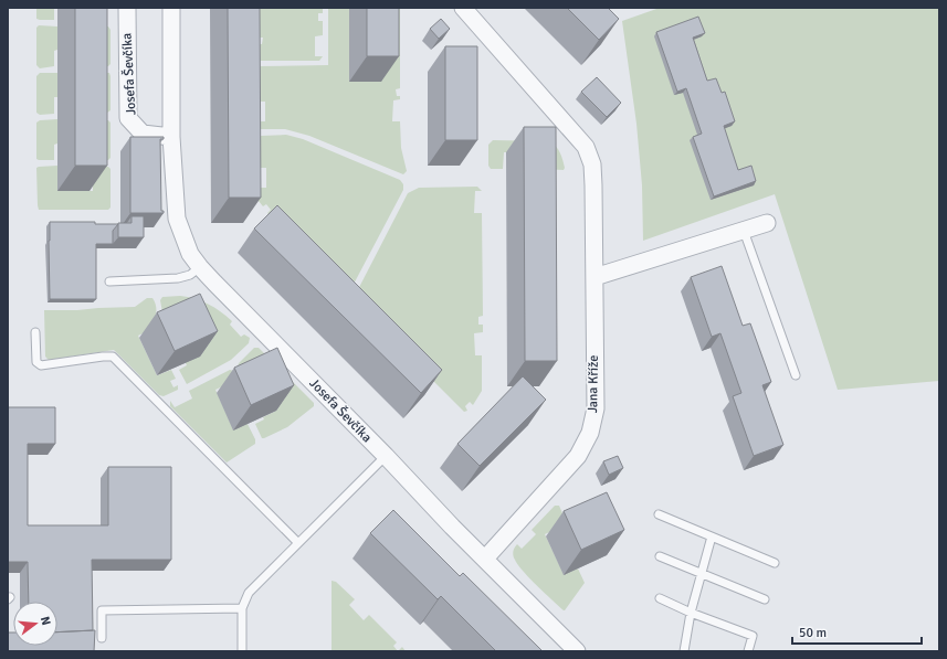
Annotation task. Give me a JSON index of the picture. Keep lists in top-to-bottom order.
{
  "streets": {
    "street": ["Josefa Ševčíka", "Jana Kříže"]
  },
  "crossings": [
    ["Josefa Ševčíka", "Jana Kříže"]
  ],
  "scale_bar": "50 m",
  "north": "right"
}
